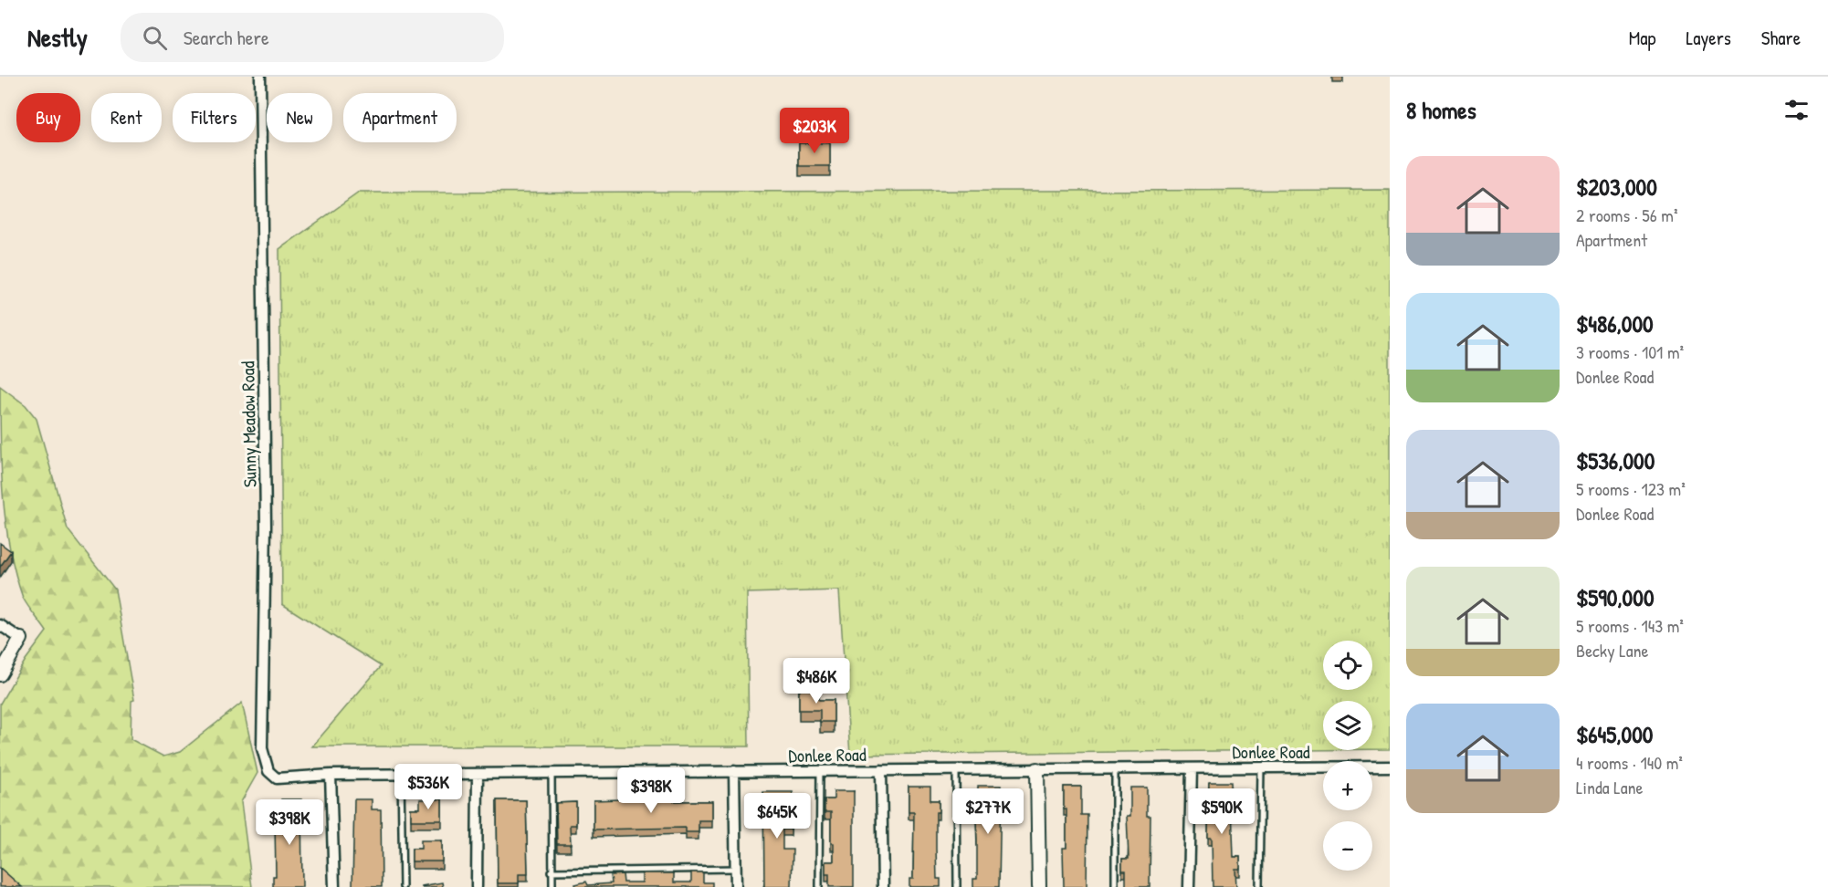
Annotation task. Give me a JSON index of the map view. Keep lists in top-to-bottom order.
{
  "streets": {
    "street": ["Sunny Meadow Road", "Donlee Road"]
  },
  "crossings": [
    ["Sunny Meadow Road", "Donlee Road"]
  ],
  "page": {
    "header": "Nestly",
    "search": "Search here",
    "nav": ["Map", "Layers", "Share"],
    "heading": "8 homes",
    "chip": [
      "Buy",
      "Rent",
      "Filters",
      "New",
      "Apartment"
    ],
    "price": [
      "$203K",
      "$486K",
      "$536K",
      "$398K",
      "$277K",
      "$590K",
      "$645K",
      "$398K"
    ],
    "list": [
      {
        "name": "$203,000",
        "note": "2 rooms · 56 m² · Apartment"
      },
      {
        "name": "$486,000",
        "note": "3 rooms · 101 m² · Donlee Road"
      },
      {
        "name": "$536,000",
        "note": "5 rooms · 123 m² · Donlee Road"
      },
      {
        "name": "$590,000",
        "note": "5 rooms · 143 m² · Becky Lane"
      },
      {
        "name": "$645,000",
        "note": "4 rooms · 140 m² · Linda Lane"
      }
    ],
    "map_buttons": ["+", "−"]
  }
}
